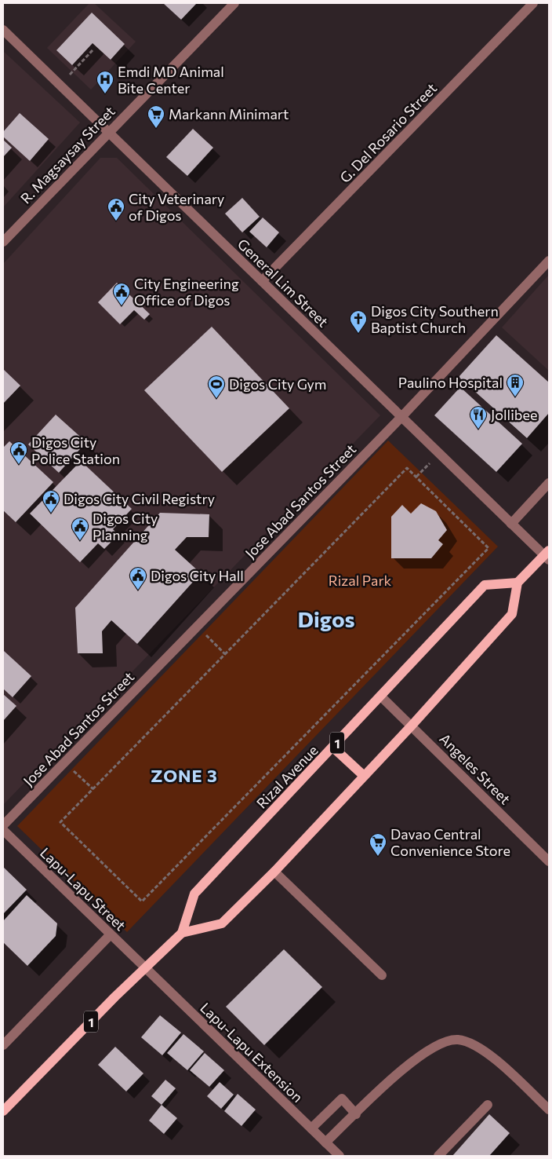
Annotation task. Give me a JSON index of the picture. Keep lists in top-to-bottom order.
{
  "streets": {
    "main road": ["1", "Rizal Avenue"],
    "street": [
      "G. Del Rosario Street",
      "R. Magsaysay Street",
      "General Lim Street",
      "Jose Abad Santos Street",
      "Angeles Street",
      "Lapu-Lapu Street",
      "Lapu-Lapu Extension"
    ]
  },
  "crossings": [
    ["G. Del Rosario Street", "General Lim Street"],
    ["R. Magsaysay Street", "General Lim Street"],
    ["General Lim Street", "Jose Abad Santos Street"],
    ["Angeles Street", "Rizal Avenue"],
    ["Rizal Avenue", "Lapu-Lapu Street"],
    ["Rizal Avenue", "Lapu-Lapu Extension"],
    ["Lapu-Lapu Street", "Lapu-Lapu Extension"]
  ],
  "districts": ["Digos", "ZONE 3"],
  "parks": ["Rizal Park"],
  "places": {
    "hospital": ["Emdi MD Animal Bite Center"],
    "supermarket": ["Markann Minimart", "Davao Central Convenience Store"],
    "public building": [
      "City Veterinary of Digos",
      "City Engineering Office of Digos",
      "Digos City Police Station",
      "Digos City Civil Registry",
      "Digos City Planning",
      "Digos City Hall"
    ],
    "church": ["Digos City Southern Baptist Church"],
    "building": ["Paulino Hospital"],
    "sports": ["Digos City Gym"],
    "restaurant": ["Jollibee"]
  }
}
